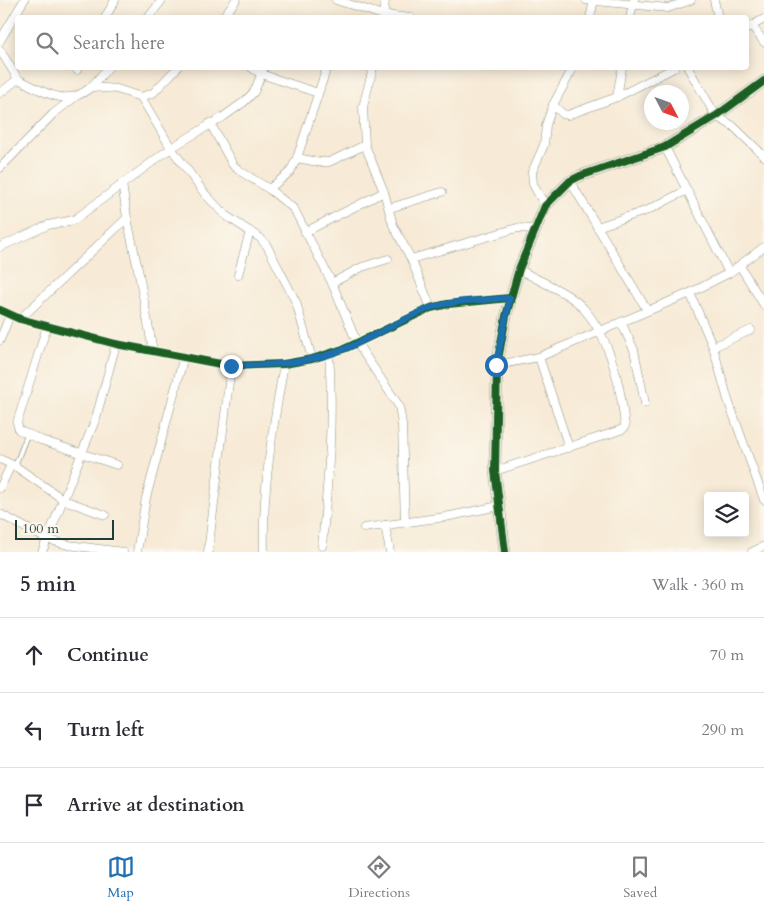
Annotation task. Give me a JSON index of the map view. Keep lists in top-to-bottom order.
{
  "scale_bar": "100 m",
  "north": "bottom right",
  "page": {
    "search": "Search here",
    "scale": "100 m",
    "heading": ["5 min", "Walk · 360 m"],
    "list": [
      ["Continue", "70 m"],
      ["Turn left", "290 m"],
      "Arrive at destination"
    ],
    "nav": ["Map", "Directions", "Saved"]
  }
}
